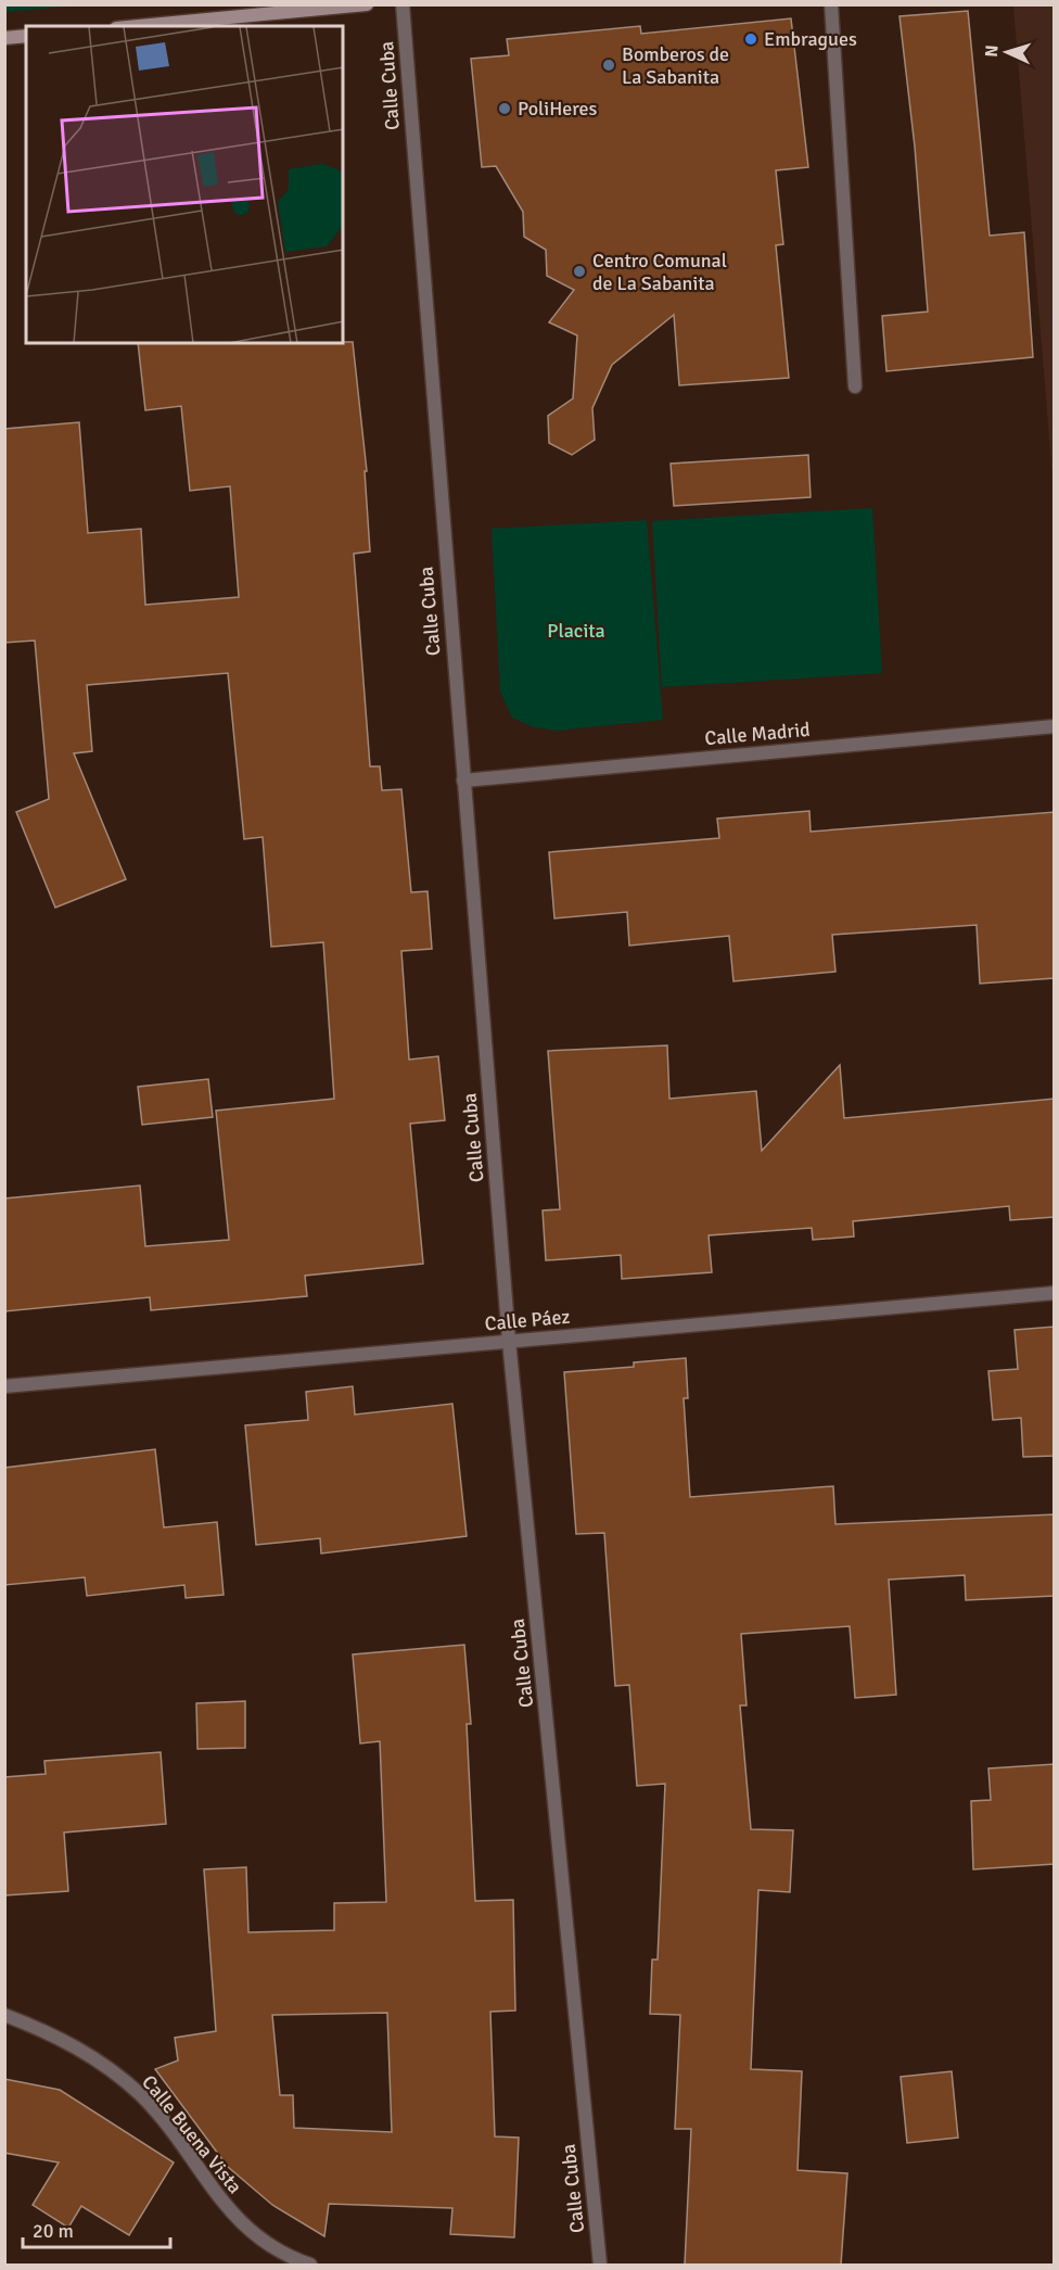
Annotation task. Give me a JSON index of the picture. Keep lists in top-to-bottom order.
{
  "streets": {
    "street": [
      "Calle Cuba",
      "Calle Madrid",
      "Calle Páez",
      "Calle Buena Vista"
    ]
  },
  "crossings": [
    ["Calle Cuba", "Calle Madrid"],
    ["Calle Cuba", "Calle Páez"]
  ],
  "parks": ["Placita"],
  "places": [
    "Embragues",
    "Bomberos de La Sabanita",
    "PoliHeres",
    "Centro Comunal de La Sabanita"
  ],
  "scale_bar": "20 m",
  "north": "left"
}
